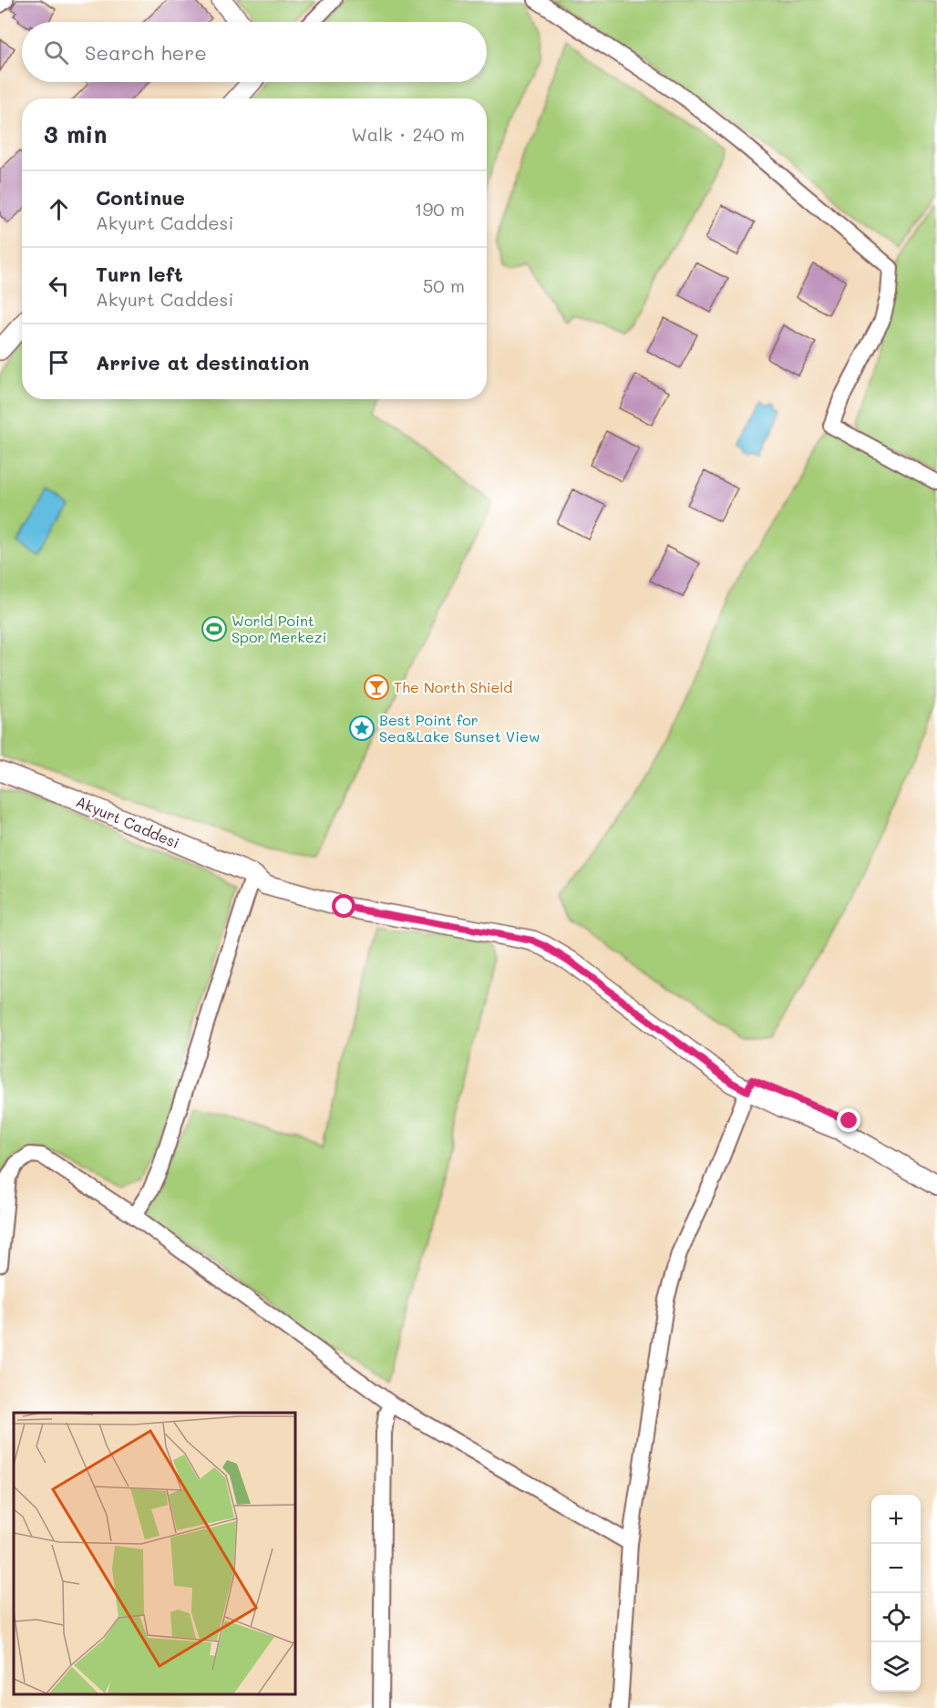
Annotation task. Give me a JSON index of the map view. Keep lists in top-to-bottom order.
{
  "streets": {
    "street": ["Akyurt Caddesi"]
  },
  "places": {
    "sports": ["World Point Spor Merkezi"],
    "bar": ["The North Shield"],
    "place": ["Best Point for Sea&Lake Sunset View"]
  },
  "page": {
    "search": "Search here",
    "heading": ["3 min", "Walk · 240 m"],
    "list": [
      ["Continue", "Akyurt Caddesi", "190 m"],
      ["Turn left", "Akyurt Caddesi", "50 m"],
      "Arrive at destination"
    ],
    "map_buttons": ["+", "−"]
  }
}
